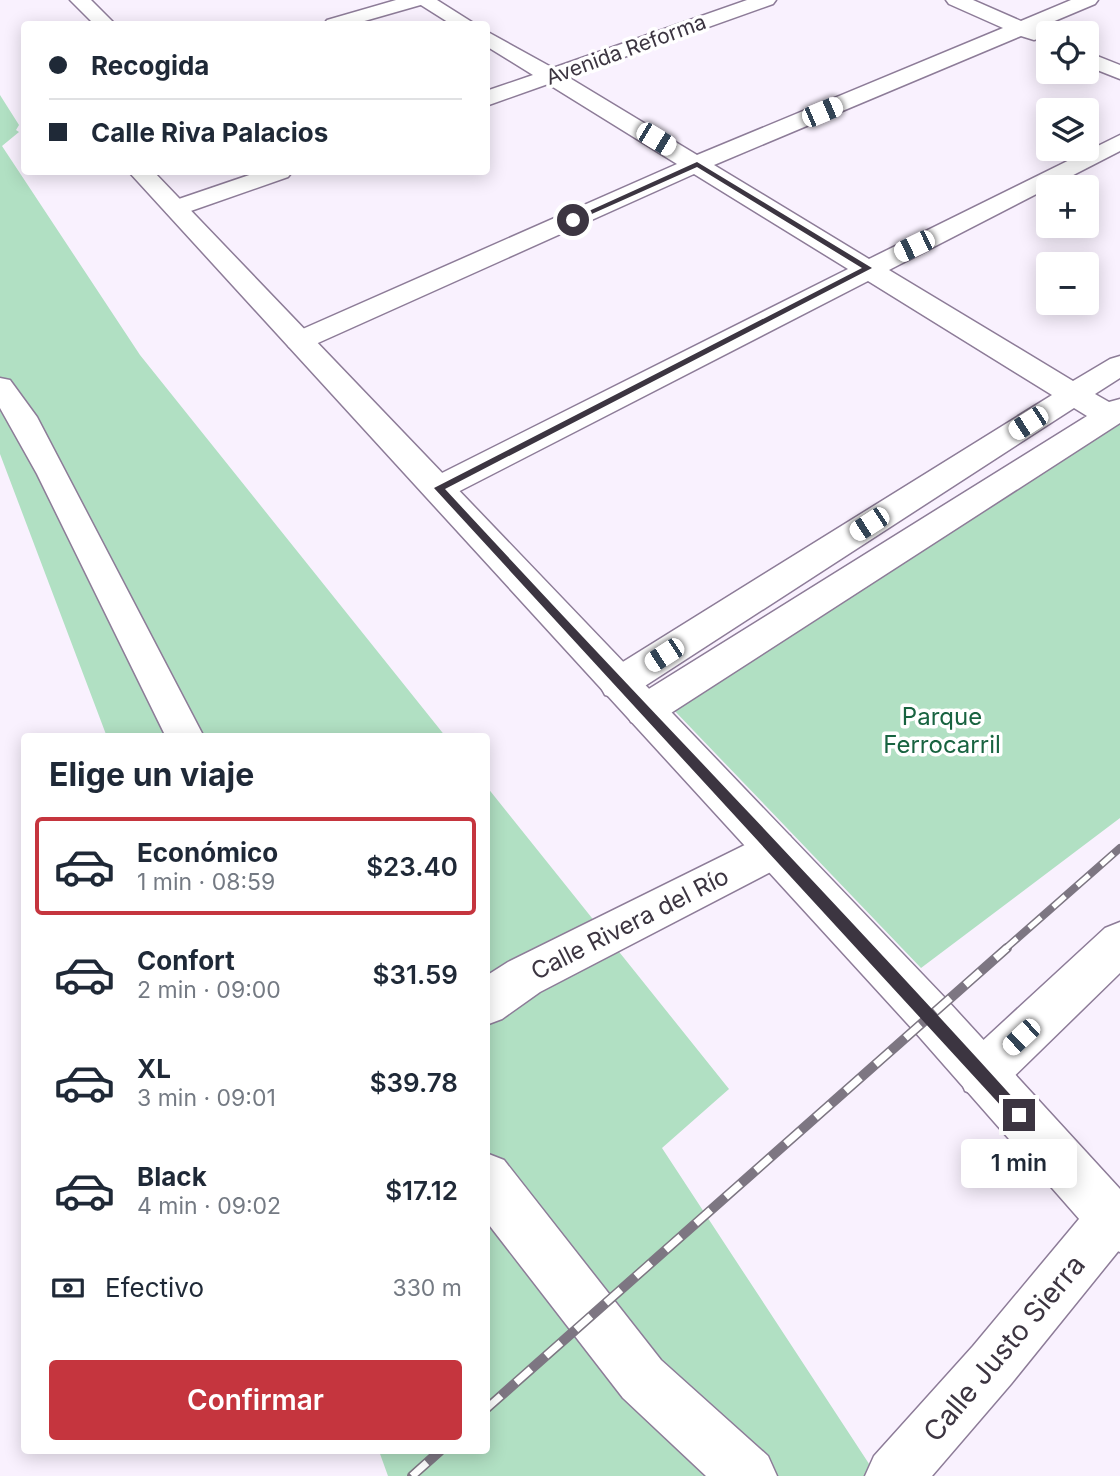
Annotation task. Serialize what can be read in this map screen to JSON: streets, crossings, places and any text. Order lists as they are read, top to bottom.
{
  "streets": {
    "street": ["Avenida Reforma", "Calle Rivera del Río", "Calle Justo Sierra"]
  },
  "parks": ["Parque Ferrocarril"],
  "page": {
    "map_buttons": ["+", "−"],
    "banner": ["Recogida", "Calle Riva Palacios"],
    "heading": "Elige un viaje",
    "list": [
      {
        "name": "Económico",
        "note": "1 min · 08:59",
        "value": "$23.40"
      },
      {
        "name": "Confort",
        "note": "2 min · 09:00",
        "value": "$31.59"
      },
      {
        "name": "XL",
        "note": "3 min · 09:01",
        "value": "$39.78"
      },
      {
        "name": "Black",
        "note": "4 min · 09:02",
        "value": "$17.12"
      }
    ],
    "bubble": "1 min",
    "pay": ["Efectivo", "330 m"],
    "buttons": "Confirmar"
  }
}
